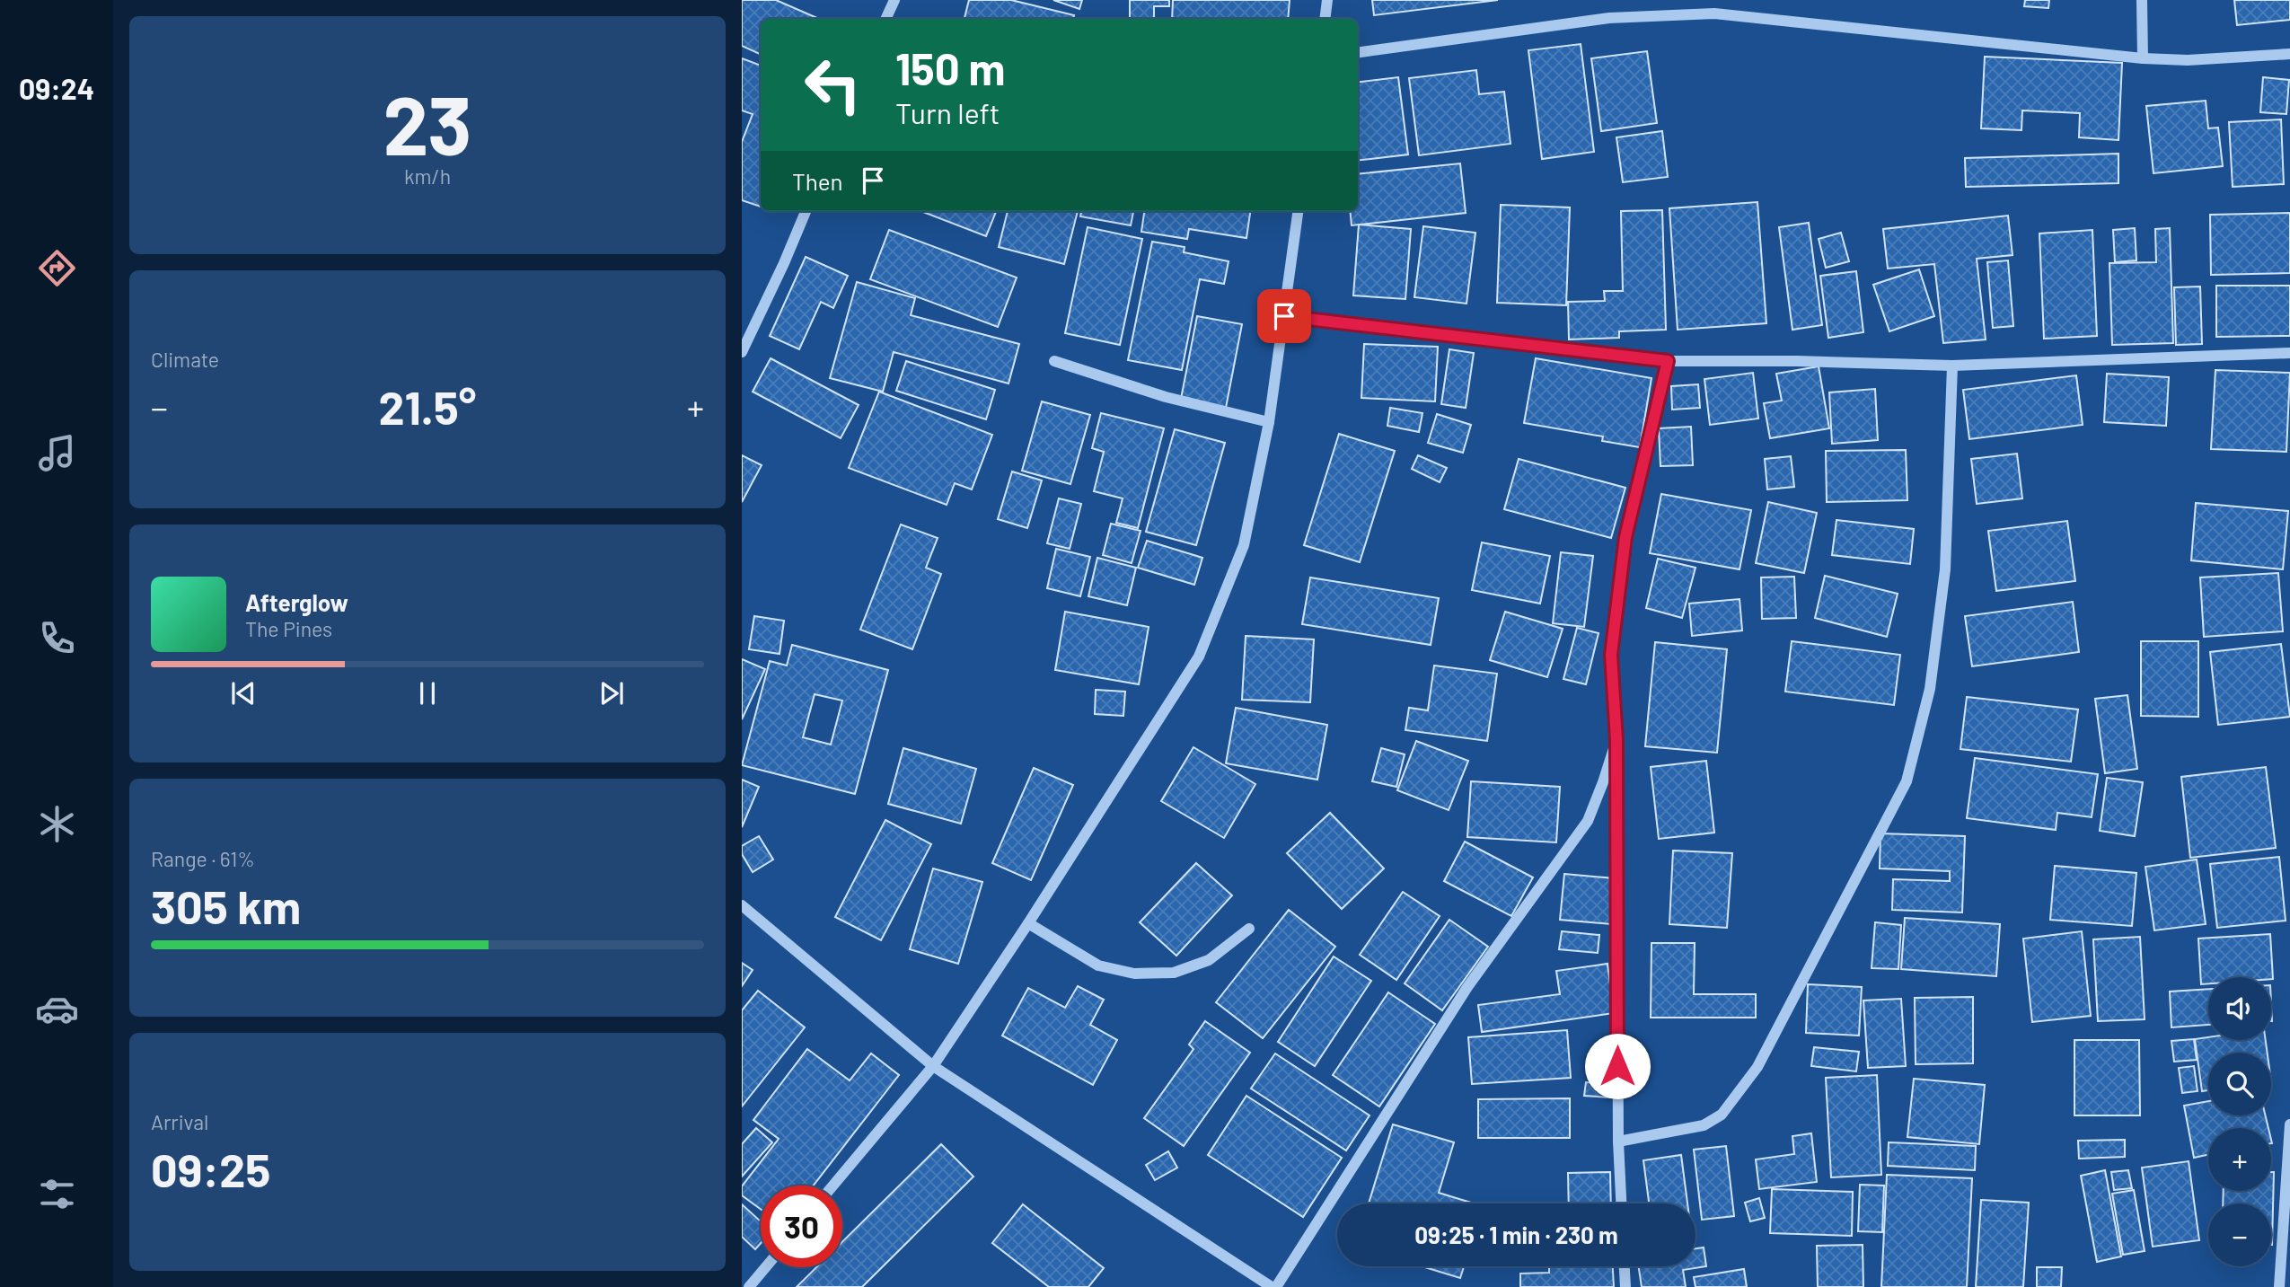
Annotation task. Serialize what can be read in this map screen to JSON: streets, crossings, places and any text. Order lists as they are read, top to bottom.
{
  "page": {
    "tabs": "09:24",
    "tile": [
      ["23", "km/h"],
      "Climate",
      ["Range · 61%", "305 km"],
      ["Arrival", "09:25"]
    ],
    "turn": ["150 m", "Turn left"],
    "then": "Then",
    "heat": ["−", "21.5°", "+"],
    "song": ["Afterglow", "The Pines"],
    "map_buttons": ["+", "−"],
    "limit": "30",
    "trip": "09:25 · 1 min · 230 m"
  }
}
